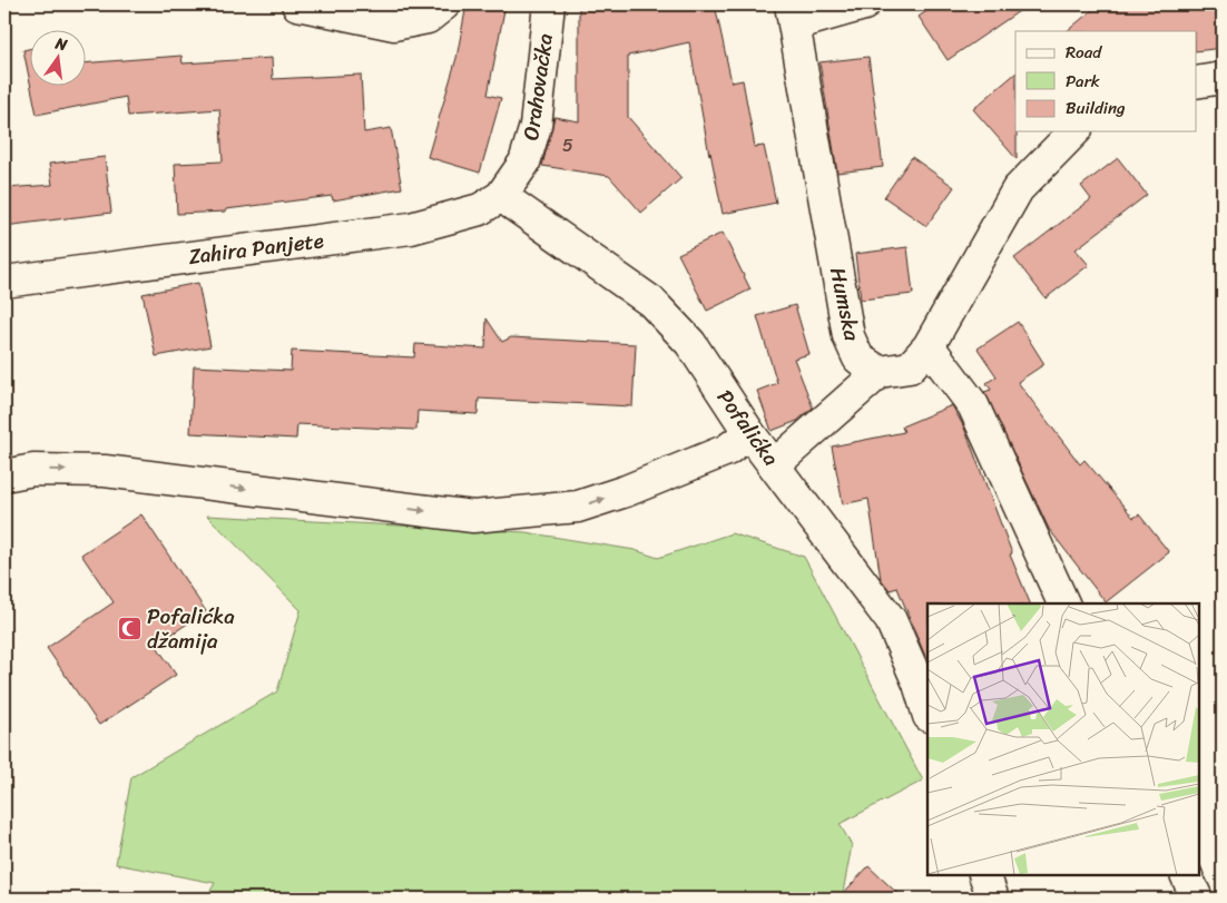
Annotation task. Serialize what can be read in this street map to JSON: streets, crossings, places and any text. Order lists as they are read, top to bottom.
{
  "streets": {
    "street": [
      "Orahovačka",
      "Zahira Panjete",
      "Humska",
      "Pofalićka"
    ]
  },
  "crossings": [
    ["Orahovačka", "Zahira Panjete"],
    ["Orahovačka", "Pofalićka"],
    ["Zahira Panjete", "Pofalićka"]
  ],
  "places": {
    "mosque": ["Pofalićka džamija"]
  },
  "house_numbers": ["5"],
  "legend": ["Road", "Park", "Building"],
  "north": "top"
}
